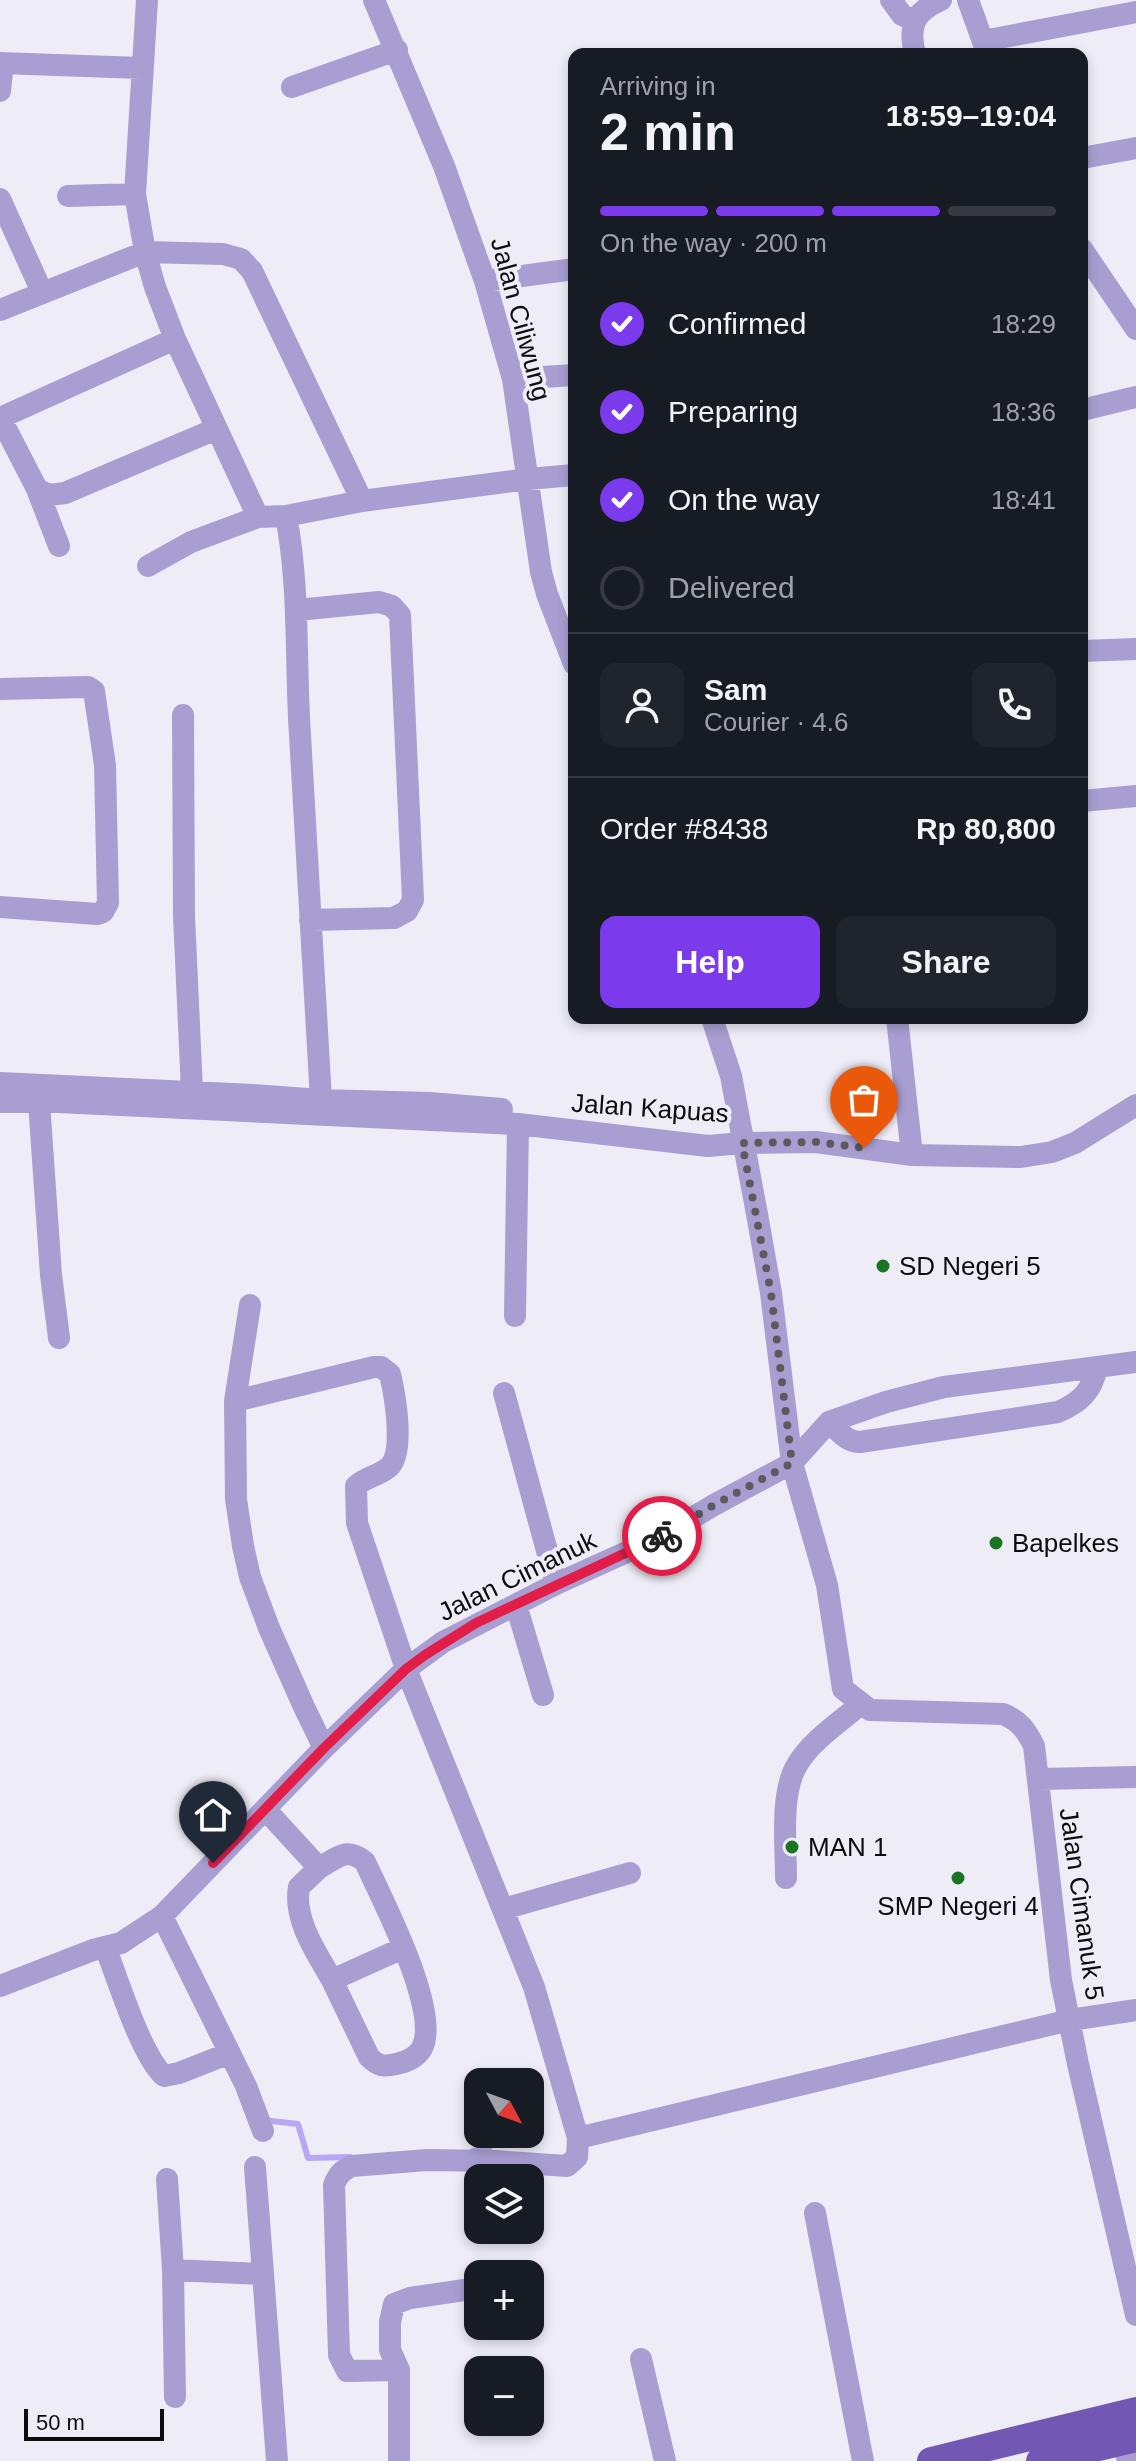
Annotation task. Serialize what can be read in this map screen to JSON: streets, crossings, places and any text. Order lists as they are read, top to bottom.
{
  "streets": {
    "street": [
      "Jalan Ciliwung",
      "Jalan Kapuas",
      "Jalan Cimanuk",
      "Jalan Cimanuk 5"
    ]
  },
  "places": [
    "SD Negeri 5",
    "Bapelkes",
    "MAN 1",
    "SMP Negeri 4"
  ],
  "scale_bar": "50 m",
  "north": "bottom right",
  "page": {
    "heading": ["2 min", "Arriving in", "18:59–19:04"],
    "panel": [
      "Sam",
      "Courier · 4.6",
      "Order #8438",
      "Rp 80,800"
    ],
    "bar": "On the way · 200 m",
    "list": [
      ["Confirmed", "18:29"],
      ["Preparing", "18:36"],
      ["On the way", "18:41"],
      "Delivered"
    ],
    "buttons": ["Help", "Share"],
    "map_buttons": ["+", "−"],
    "scale": "50 m"
  }
}
